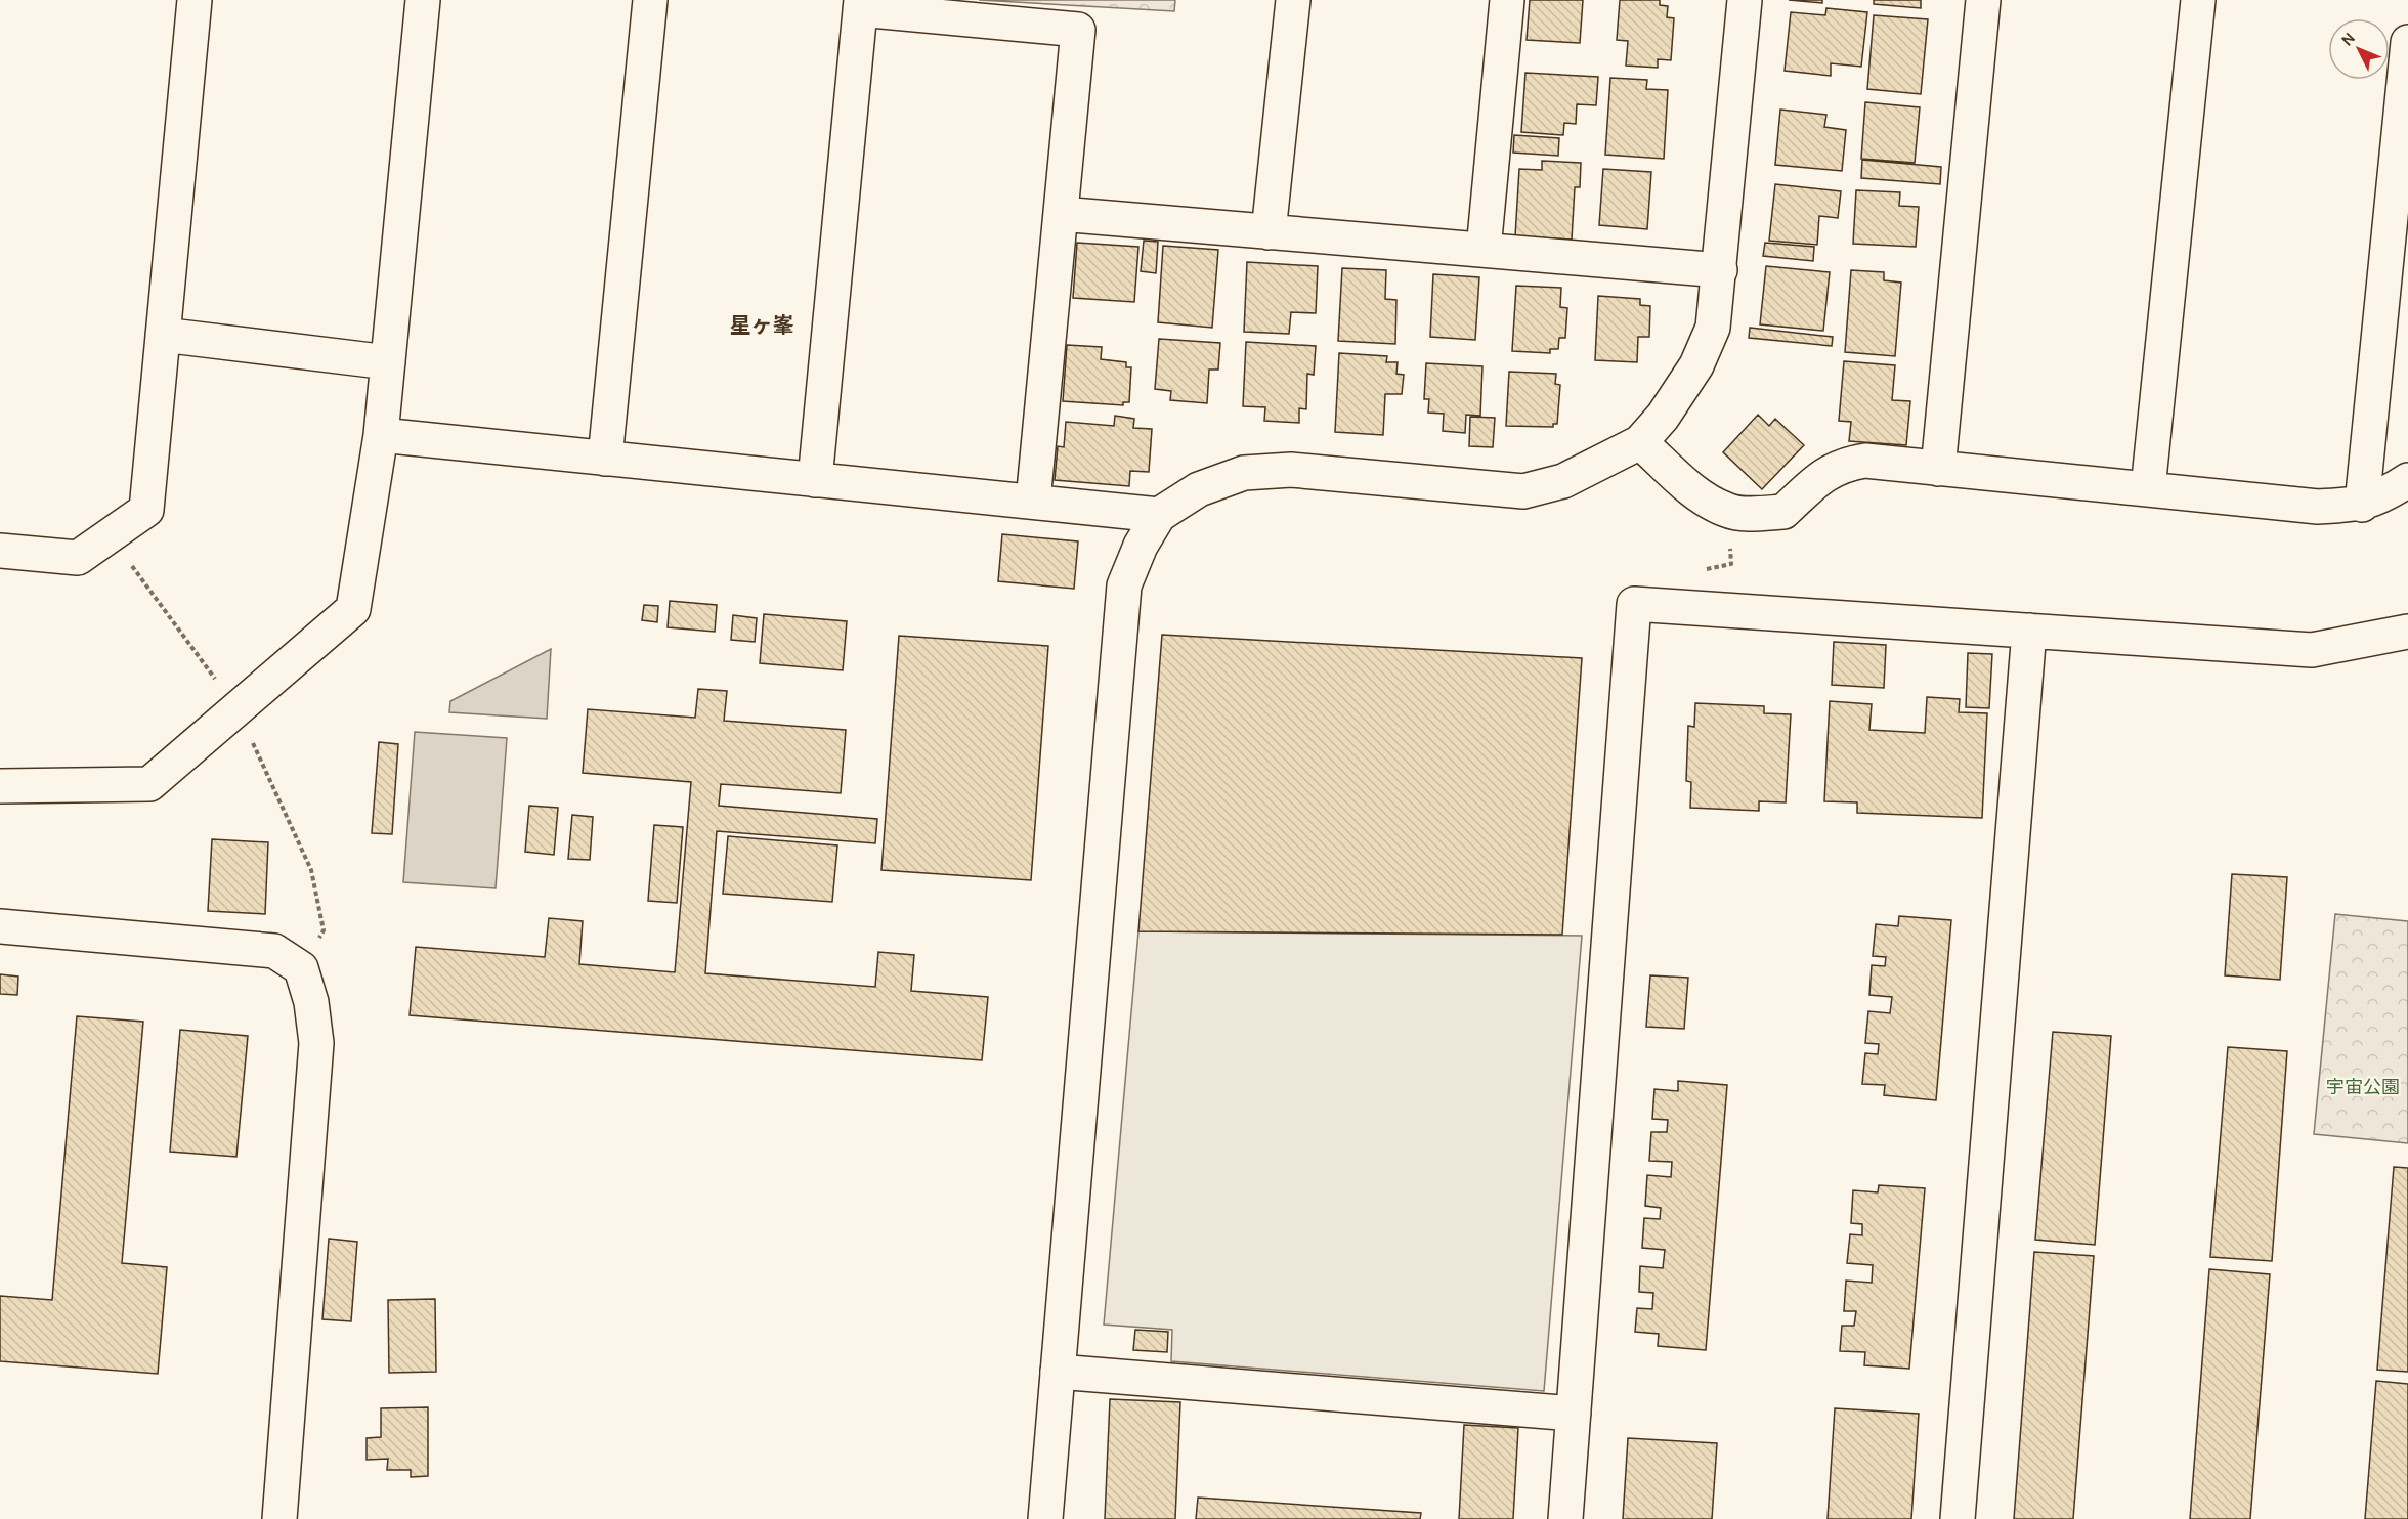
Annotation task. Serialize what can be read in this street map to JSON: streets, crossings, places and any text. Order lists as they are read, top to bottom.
{
  "districts": ["星ヶ峯"],
  "parks": ["宇宙公園"],
  "north": "top left"
}
